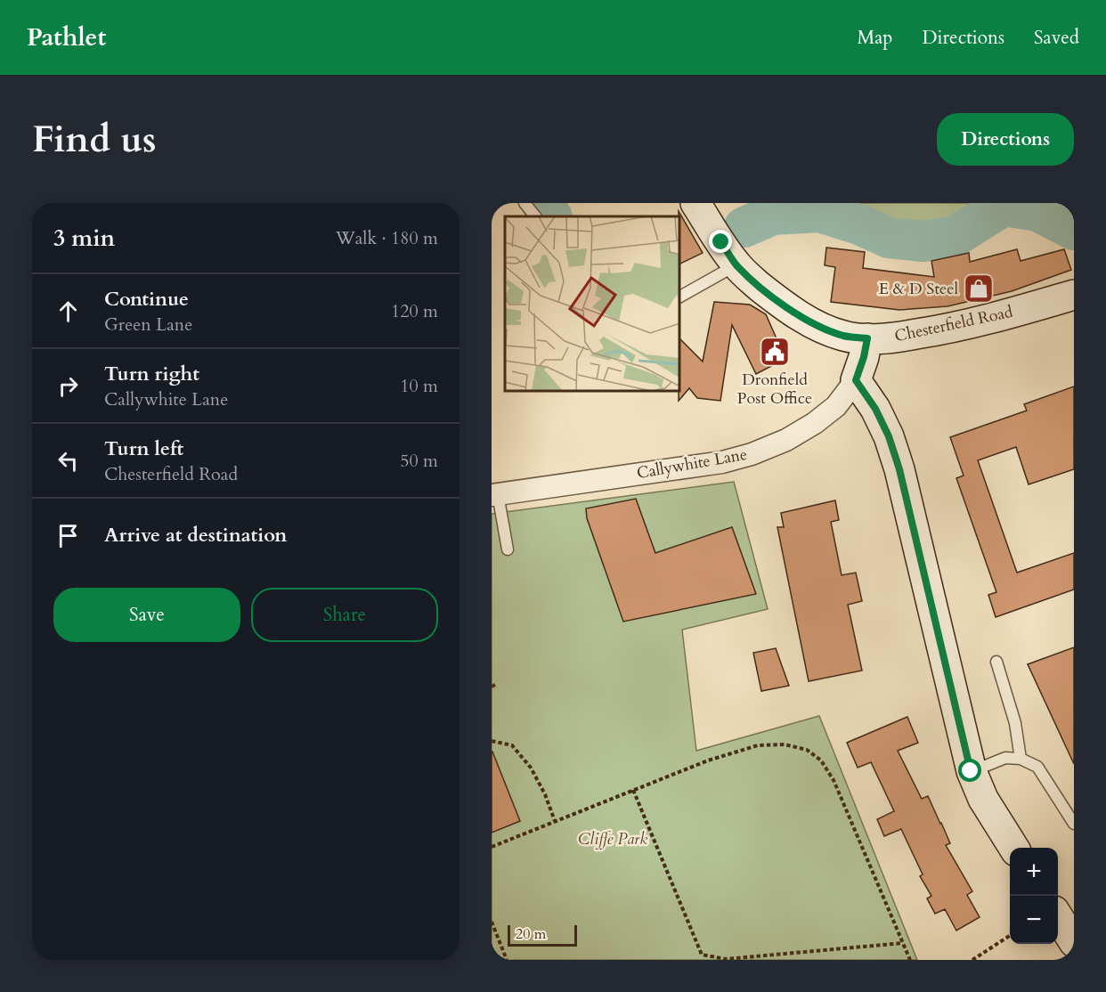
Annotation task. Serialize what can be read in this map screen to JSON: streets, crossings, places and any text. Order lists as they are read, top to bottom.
{
  "streets": {
    "main road": ["Chesterfield Road", "Callywhite Lane"]
  },
  "crossings": [
    ["Chesterfield Road", "Callywhite Lane"]
  ],
  "parks": ["Cliffe Park"],
  "places": {
    "shop": ["E & D Steel"],
    "public building": ["Dronfield Post Office"]
  },
  "scale_bar": "20 m",
  "page": {
    "header": "Pathlet",
    "nav": ["Map", "Directions", "Saved"],
    "buttons": [
      "Directions",
      ["Save", "Share"]
    ],
    "title": "Find us",
    "heading": ["3 min", "Walk · 180 m"],
    "list": [
      ["Continue", "Green Lane", "120 m"],
      ["Turn right", "Callywhite Lane", "10 m"],
      ["Turn left", "Chesterfield Road", "50 m"],
      "Arrive at destination"
    ],
    "map_buttons": ["+", "−"],
    "scale": "20 m"
  }
}
